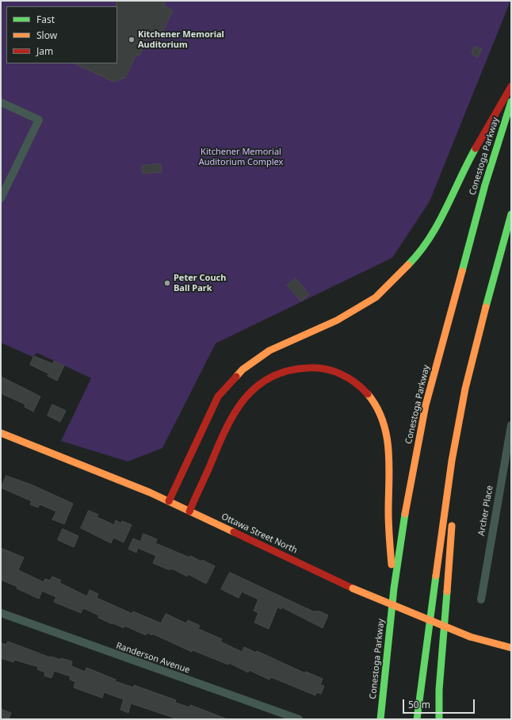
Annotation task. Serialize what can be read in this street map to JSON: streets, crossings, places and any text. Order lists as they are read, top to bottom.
{
  "streets": {
    "main road": ["Conestoga Parkway", "Ottawa Street North"],
    "street": ["Archer Place", "Randerson Avenue"]
  },
  "parks": ["Kitchener Memorial Auditorium Complex"],
  "places": ["Kitchener Memorial Auditorium", "Peter Couch Ball Park"],
  "legend": ["Fast", "Slow", "Jam"],
  "scale_bar": "50 m"
}
